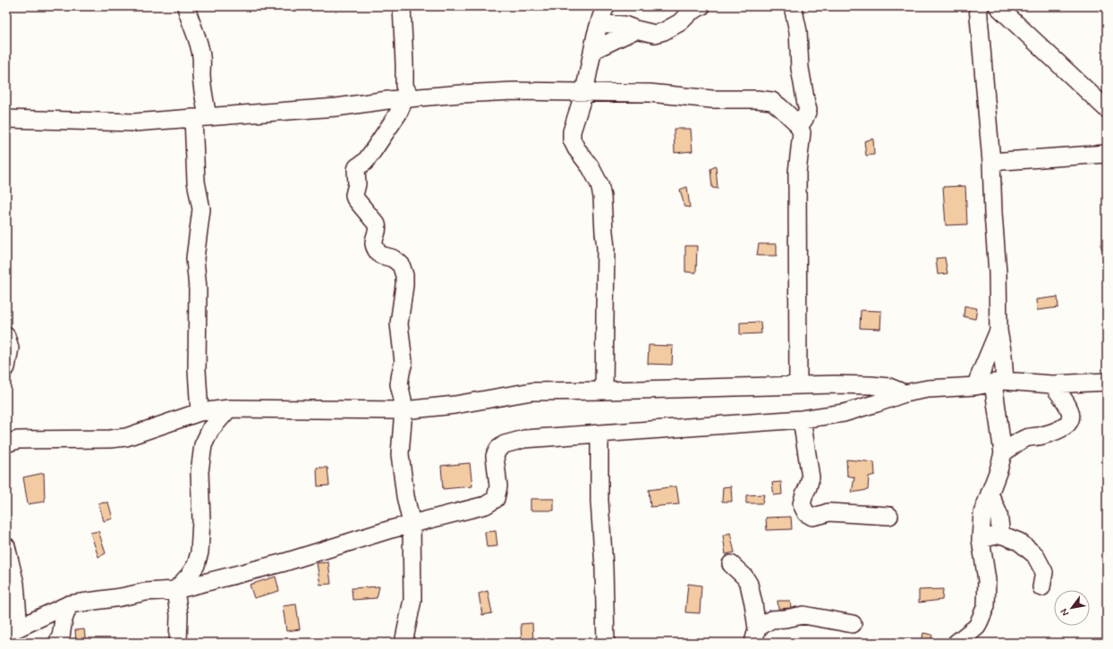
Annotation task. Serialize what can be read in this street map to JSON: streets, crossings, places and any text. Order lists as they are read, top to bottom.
{
  "north": "bottom left"
}
